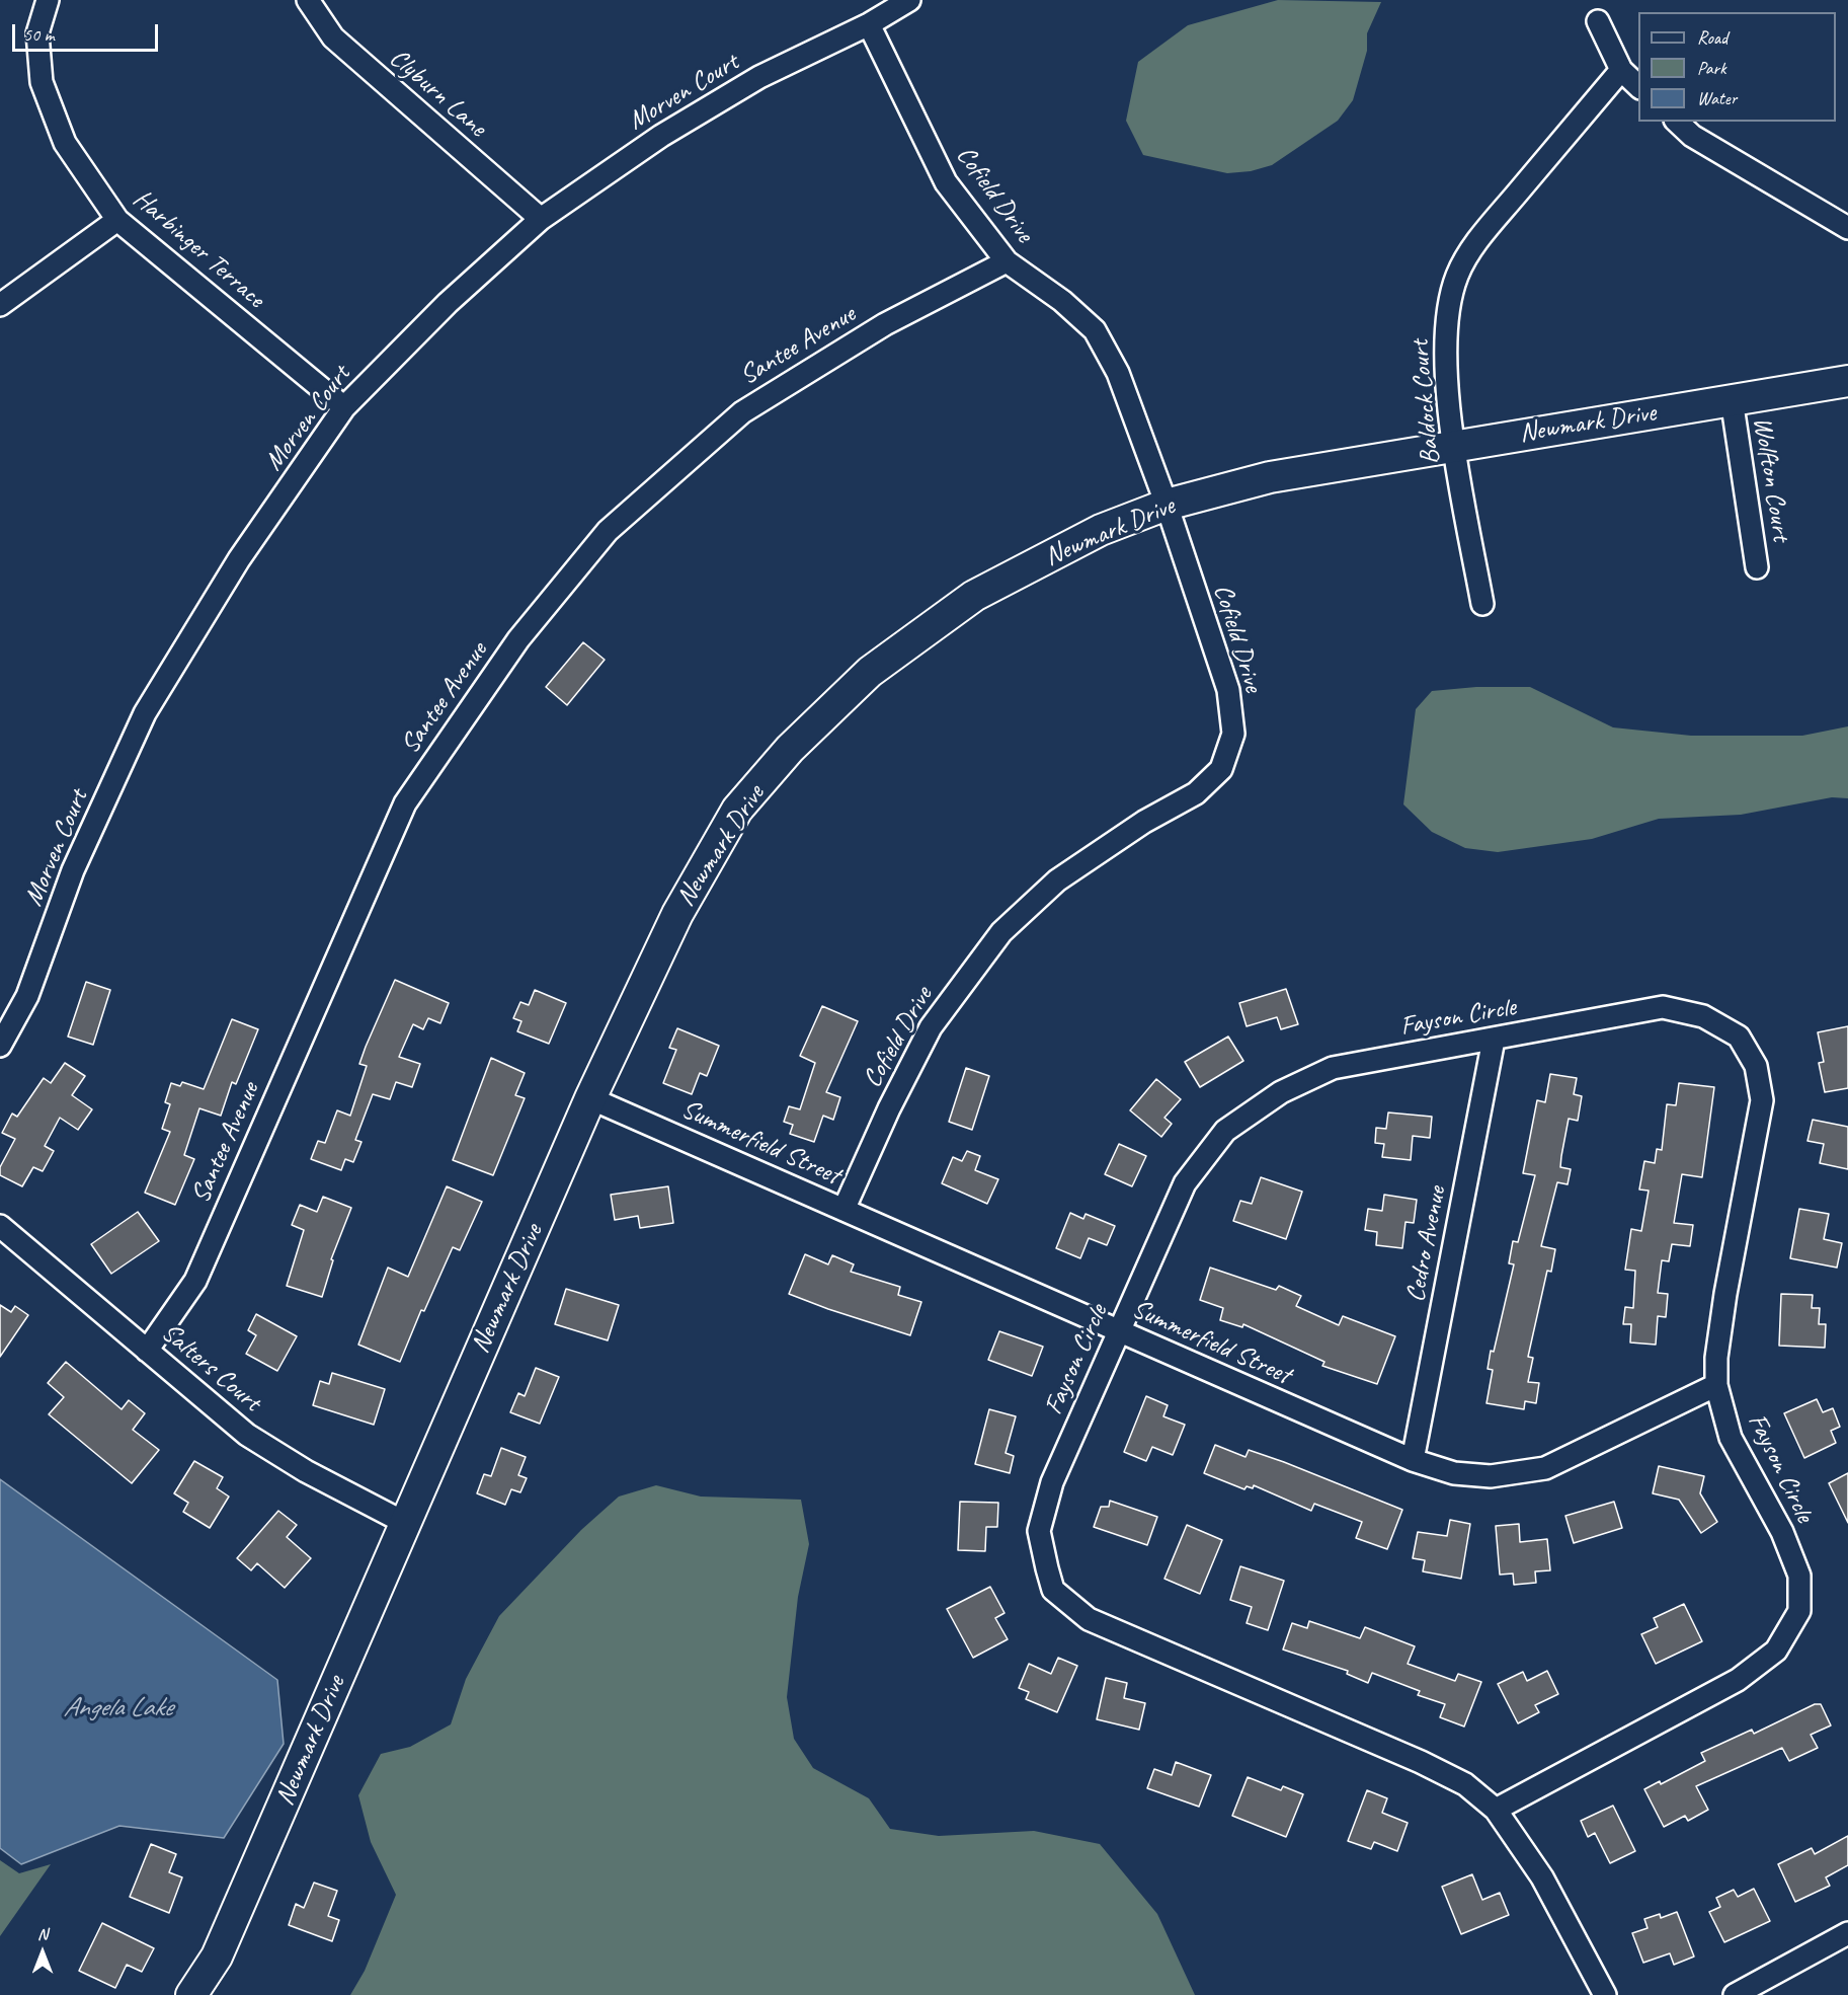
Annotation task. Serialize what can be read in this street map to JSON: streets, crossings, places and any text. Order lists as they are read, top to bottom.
{
  "streets": {
    "street": [
      "Morven Court",
      "Clyburn Lane",
      "Cofield Drive",
      "Harbinger Terrace",
      "Santee Avenue",
      "Baldock Court",
      "Newmark Drive",
      "Wolfton Court",
      "Fayson Circle",
      "Summerfield Street",
      "Cedro Avenue",
      "Salters Court"
    ]
  },
  "crossings": [
    ["Morven Court", "Clyburn Lane"],
    ["Morven Court", "Cofield Drive"],
    ["Morven Court", "Harbinger Terrace"],
    ["Cofield Drive", "Santee Avenue"],
    ["Cofield Drive", "Newmark Drive"],
    ["Cofield Drive", "Summerfield Street"],
    ["Santee Avenue", "Salters Court"],
    ["Baldock Court", "Newmark Drive"],
    ["Newmark Drive", "Wolfton Court"],
    ["Newmark Drive", "Summerfield Street"],
    ["Newmark Drive", "Salters Court"],
    ["Fayson Circle", "Summerfield Street"],
    ["Fayson Circle", "Cedro Avenue"],
    ["Summerfield Street", "Cedro Avenue"]
  ],
  "water": ["Angela Lake"],
  "legend": ["Road", "Park", "Water"],
  "scale_bar": "50 m",
  "north": "top"
}
